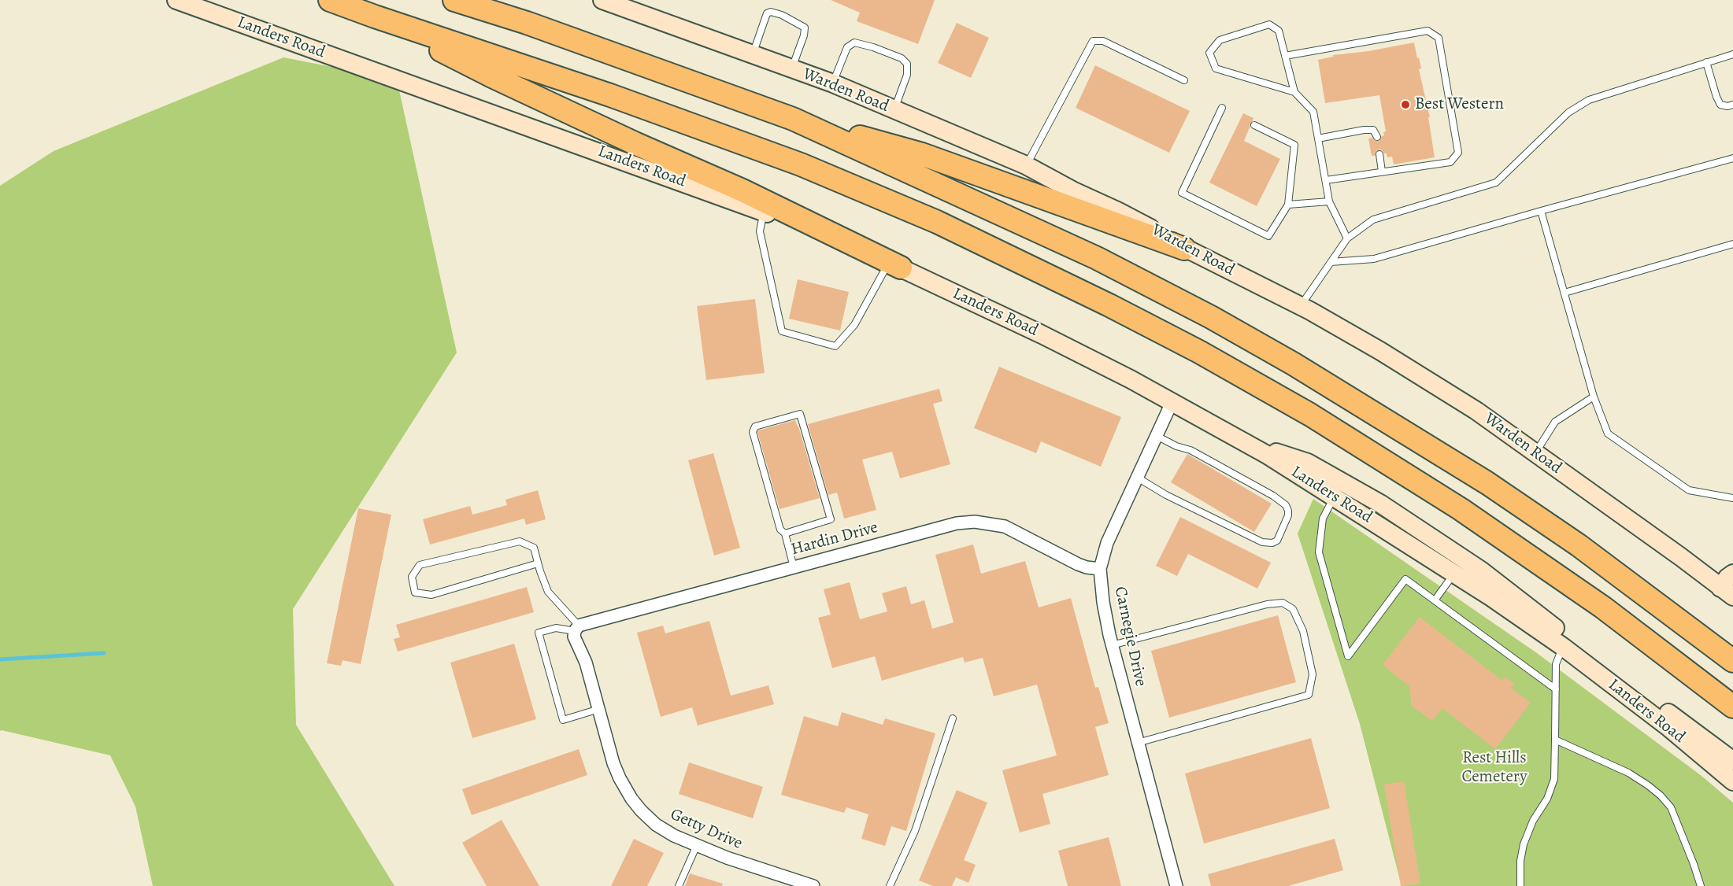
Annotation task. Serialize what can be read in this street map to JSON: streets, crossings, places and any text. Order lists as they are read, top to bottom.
{
  "streets": {
    "main road": ["Landers Road", "Warden Road"],
    "street": ["Hardin Drive", "Carnegie Drive", "Getty Drive"]
  },
  "crossings": [
    ["Landers Road", "Carnegie Drive"],
    ["Hardin Drive", "Carnegie Drive"],
    ["Hardin Drive", "Getty Drive"]
  ],
  "parks": ["Rest Hills Cemetery"],
  "places": ["Best Western"]
}
